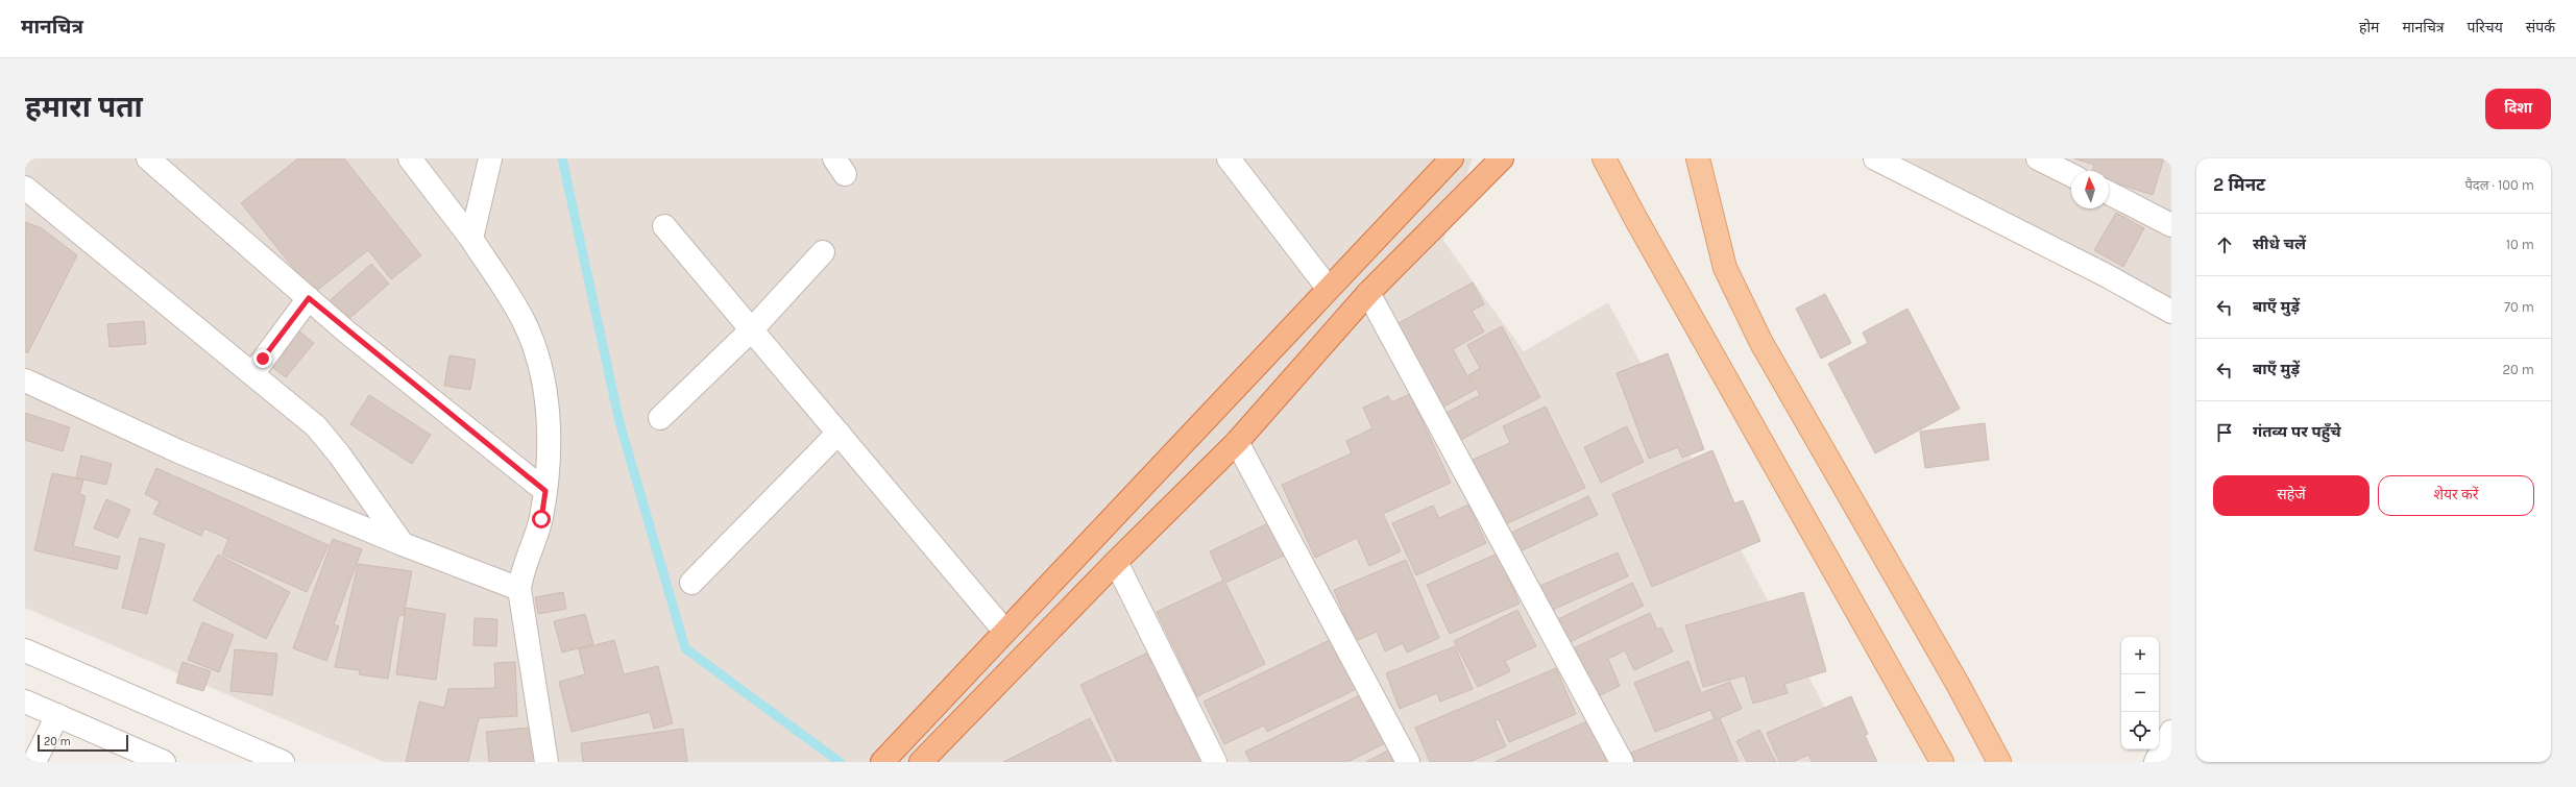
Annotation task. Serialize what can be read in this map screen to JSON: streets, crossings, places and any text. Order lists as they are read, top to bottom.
{
  "scale_bar": "20 m",
  "north": "top",
  "page": {
    "header": "मानचित्र",
    "nav": [
      "होम",
      "मानचित्र",
      "परिचय",
      "संपर्क"
    ],
    "buttons": [
      "दिशा",
      ["सहेजें", "शेयर करें"]
    ],
    "title": "हमारा पता",
    "heading": ["2 मिनट", "पैदल · 100 m"],
    "list": [
      ["सीधे चलें", "10 m"],
      ["बाएँ मुड़ें", "70 m"],
      ["बाएँ मुड़ें", "20 m"],
      "गंतव्य पर पहुँचे"
    ],
    "map_buttons": ["+", "−"],
    "scale": "20 m"
  }
}
